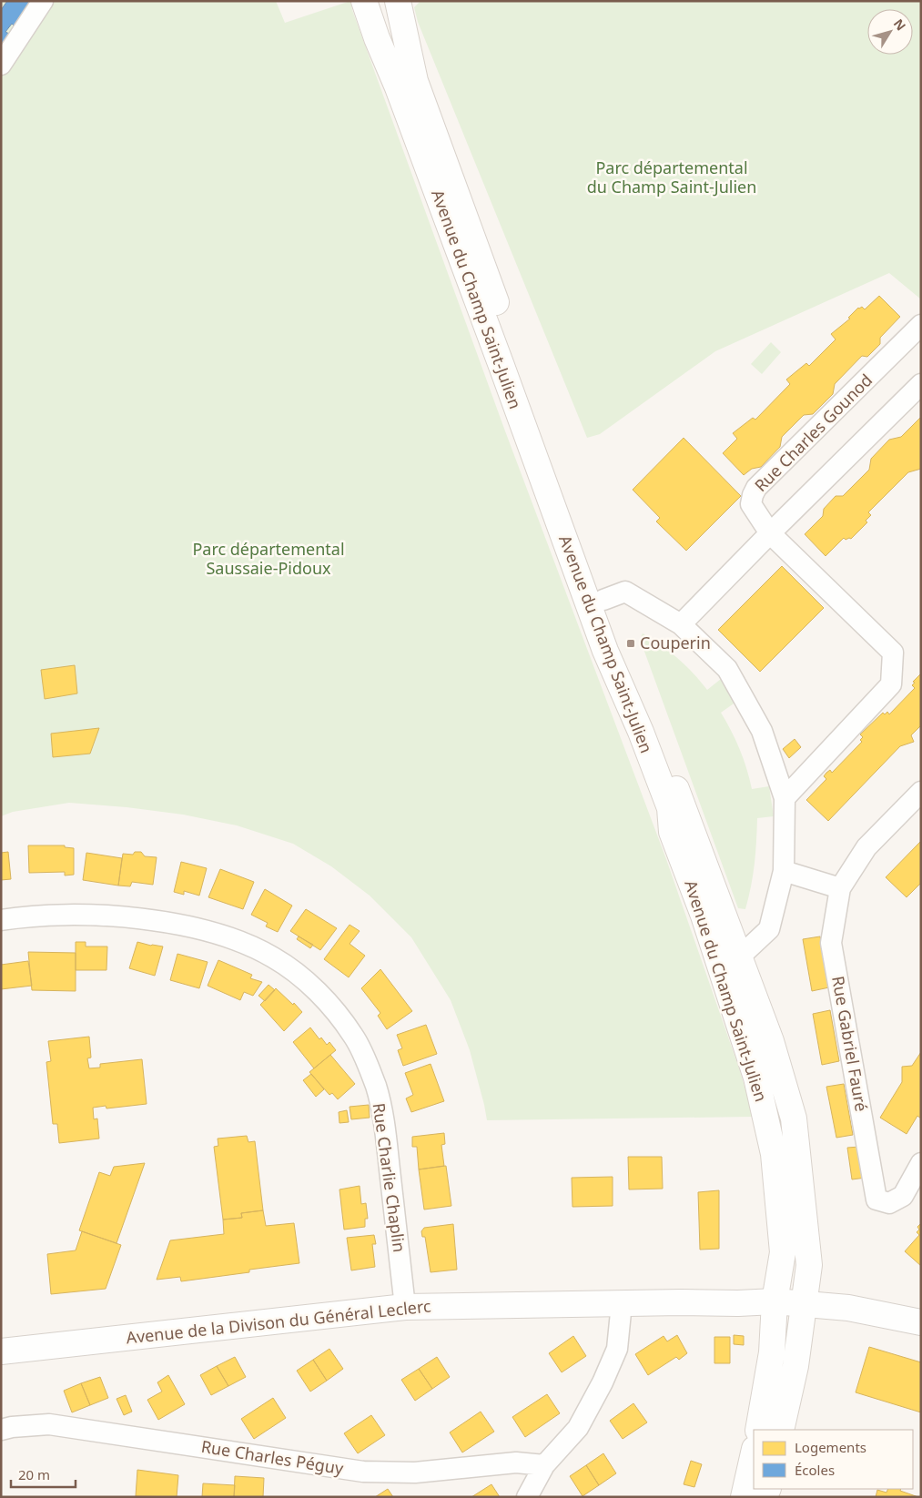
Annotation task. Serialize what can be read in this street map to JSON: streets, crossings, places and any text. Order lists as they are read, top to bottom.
{
  "streets": {
    "main road": ["Avenue du Champ Saint-Julien", "Avenue de la Divison du Général Leclerc"],
    "street": [
      "Rue Charles Gounod",
      "Rue Gabriel Fauré",
      "Rue Charlie Chaplin",
      "Rue Charles Péguy"
    ]
  },
  "crossings": [
    ["Avenue du Champ Saint-Julien", "Avenue de la Divison du Général Leclerc"],
    ["Rue Charlie Chaplin", "Avenue de la Divison du Général Leclerc"]
  ],
  "parks": ["Parc départemental du Champ Saint-Julien", "Parc départemental Saussaie-Pidoux"],
  "places": {
    "transit": ["Couperin"]
  },
  "legend": ["Logements", "Écoles"],
  "scale_bar": "20 m",
  "north": "top right"
}
